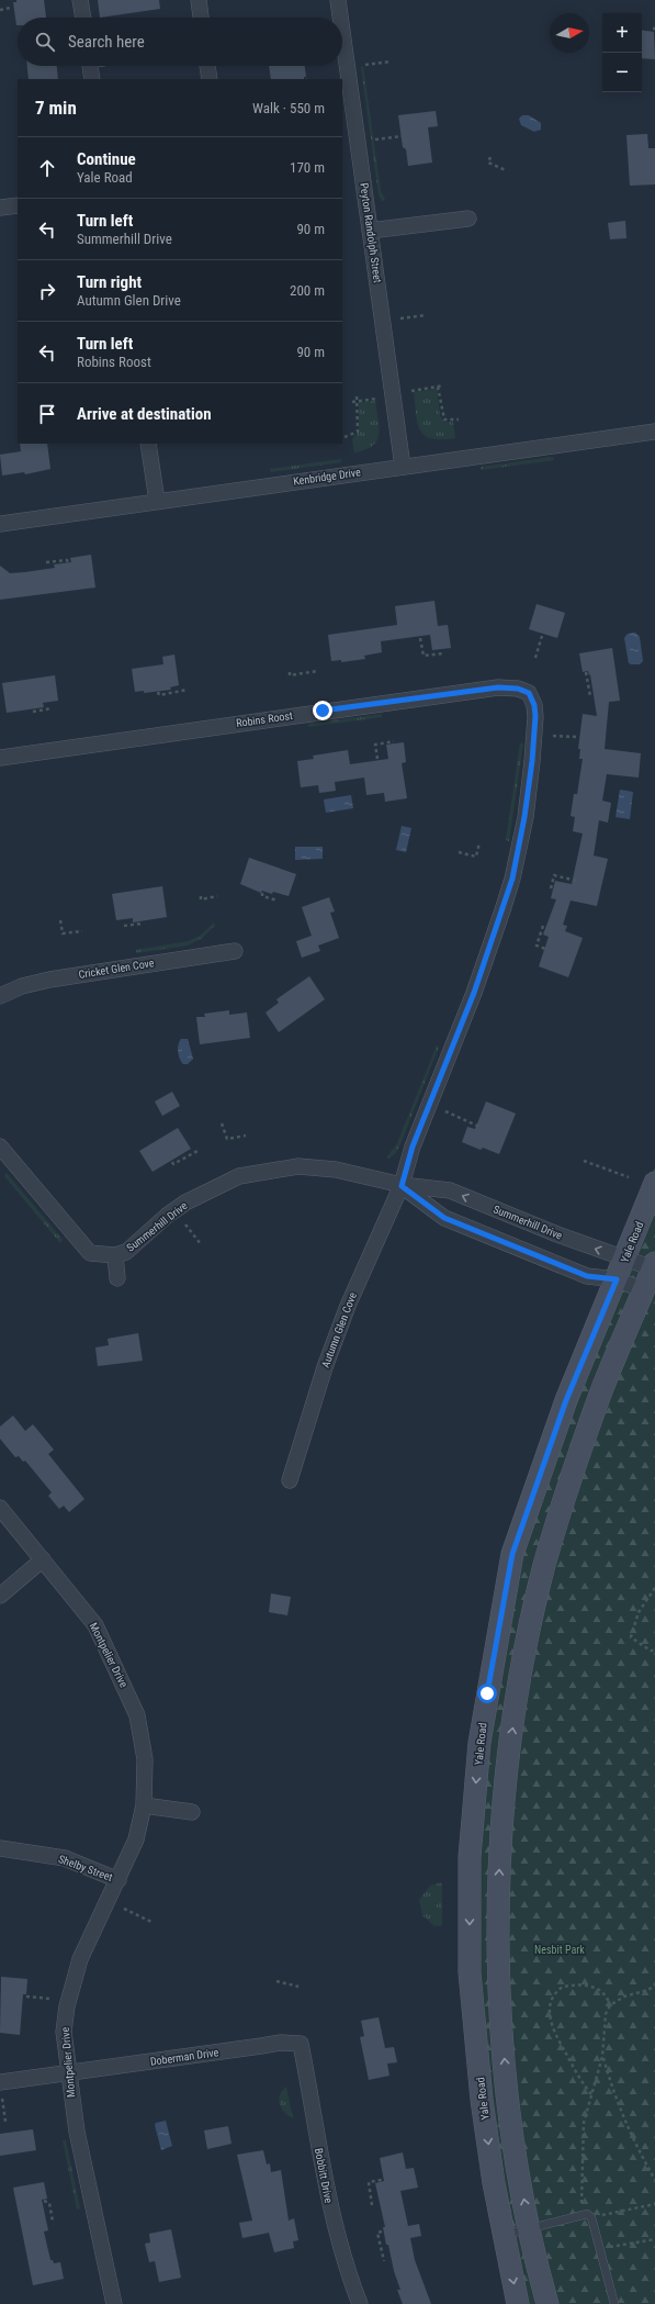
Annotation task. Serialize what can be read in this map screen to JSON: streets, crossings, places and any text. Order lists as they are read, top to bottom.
{
  "streets": {
    "main road": ["Yale Road"],
    "street": [
      "Peyton Randolph Street",
      "Kenbridge Drive",
      "Robins Roost",
      "Cricket Glen Cove",
      "Summerhill Drive",
      "Autumn Glen Cove",
      "Montpelier Drive",
      "Shelby Street",
      "Doberman Drive",
      "Bobbitt Drive"
    ]
  },
  "crossings": [
    ["Peyton Randolph Street", "Kenbridge Drive"],
    ["Robins Roost", "Autumn Glen Cove"],
    ["Summerhill Drive", "Yale Road"],
    ["Summerhill Drive", "Autumn Glen Cove"],
    ["Montpelier Drive", "Shelby Street"],
    ["Montpelier Drive", "Doberman Drive"],
    ["Doberman Drive", "Bobbitt Drive"]
  ],
  "parks": ["Nesbit Park"],
  "north": "right",
  "page": {
    "map_buttons": ["+", "−"],
    "search": "Search here",
    "heading": ["7 min", "Walk · 550 m"],
    "list": [
      ["Continue", "Yale Road", "170 m"],
      ["Turn left", "Summerhill Drive", "90 m"],
      ["Turn right", "Autumn Glen Drive", "200 m"],
      ["Turn left", "Robins Roost", "90 m"],
      "Arrive at destination"
    ]
  }
}
